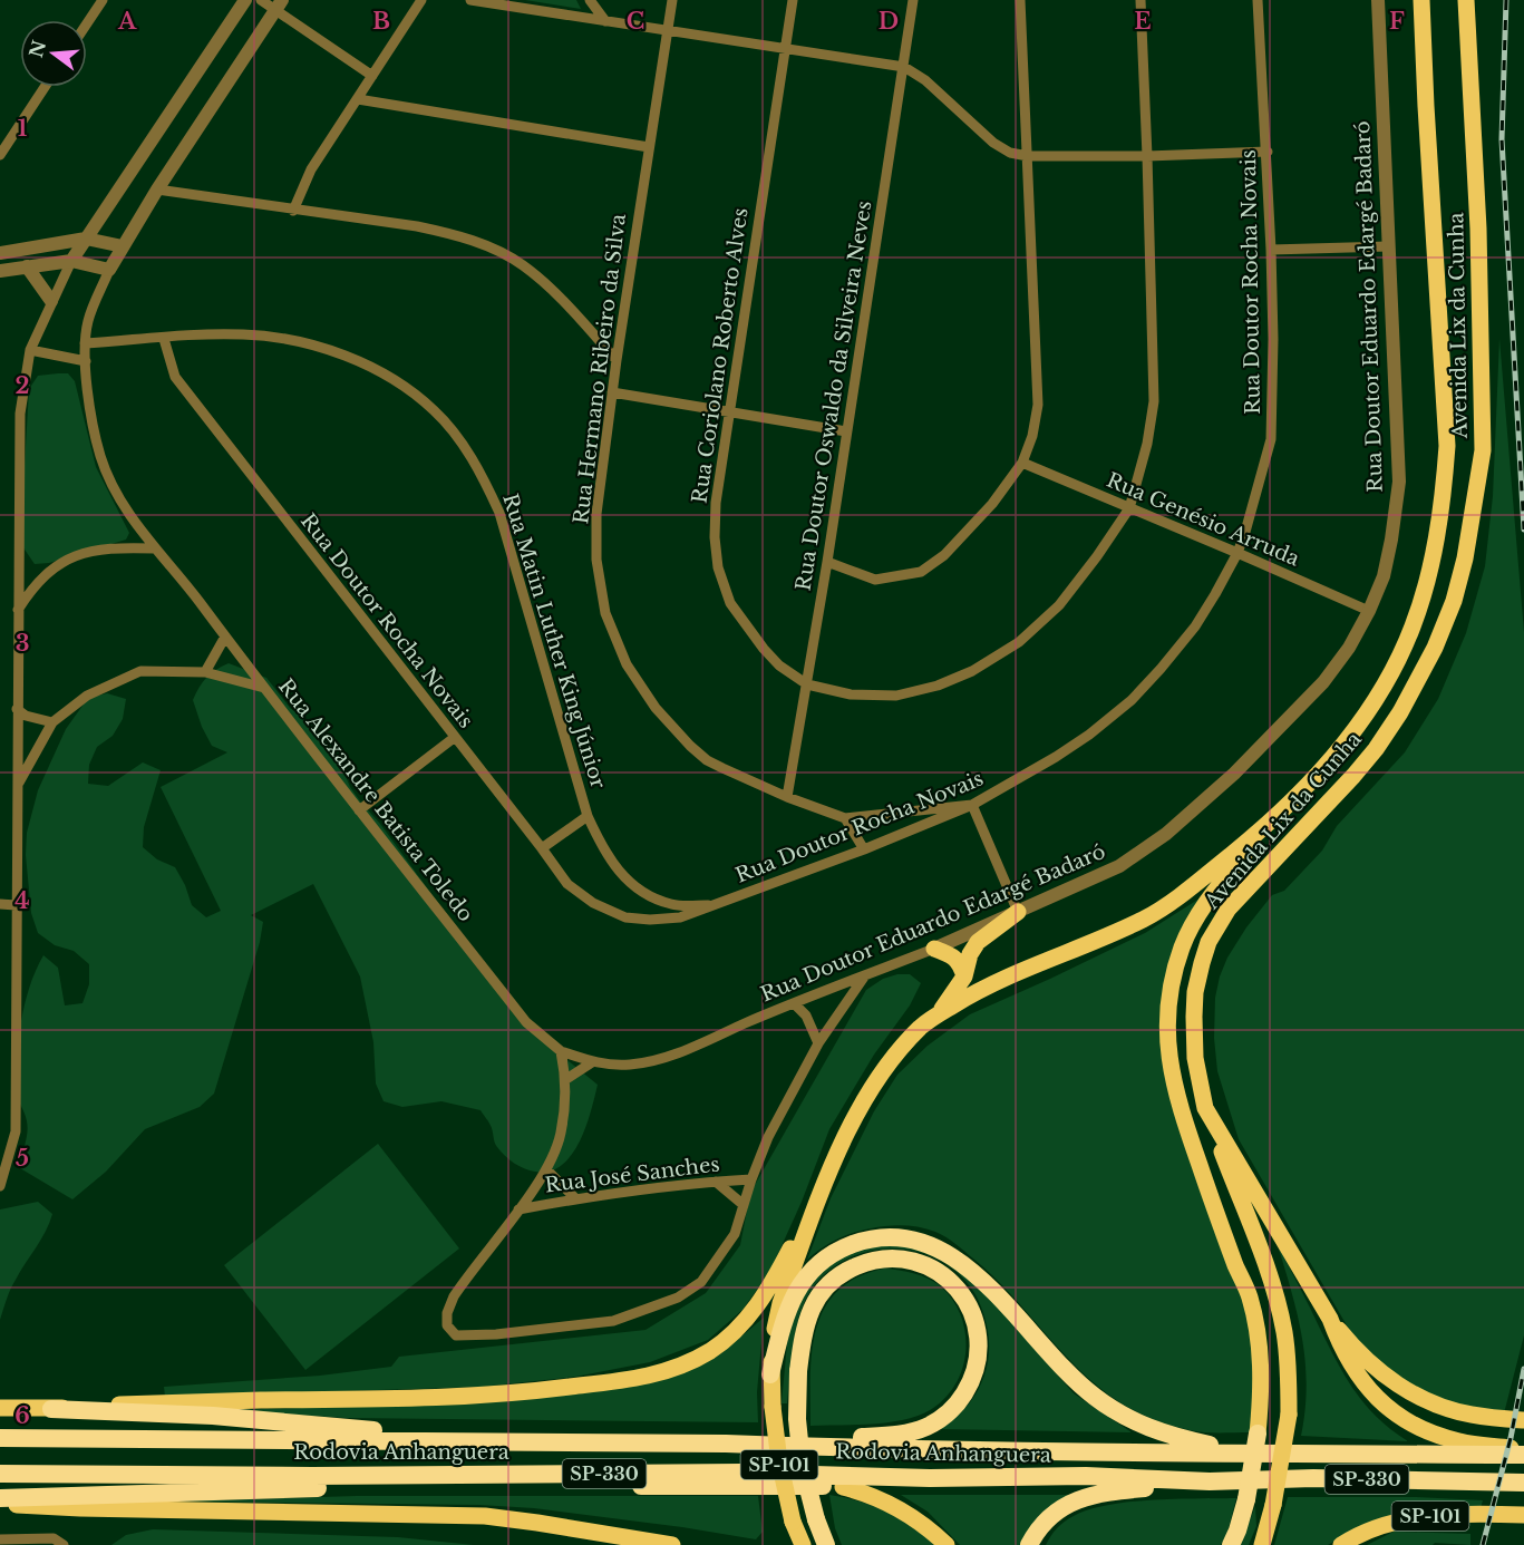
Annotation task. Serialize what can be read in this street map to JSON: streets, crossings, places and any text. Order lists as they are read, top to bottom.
{
  "streets": {
    "highway": [
      "Avenida Lix da Cunha",
      "Rodovia Anhanguera",
      "SP-101",
      "SP-330"
    ],
    "street": [
      "Rua Doutor Rocha Novais",
      "Rua Doutor Eduardo Edargé Badaró",
      "Rua Coriolano Roberto Alves",
      "Rua Hermano Ribeiro da Silva",
      "Rua Doutor Oswaldo da Silveira Neves",
      "Rua Genésio Arruda",
      "Rua Matin Luther King Júnior",
      "Rua Alexandre Batista Toledo",
      "Rua José Sanches"
    ]
  },
  "crossings": [
    ["Rua Doutor Rocha Novais", "Rua Hermano Ribeiro da Silva"],
    ["Rua Doutor Rocha Novais", "Rua Genésio Arruda"],
    ["Rua Doutor Rocha Novais", "Rua Matin Luther King Júnior"],
    ["Rua Doutor Eduardo Edargé Badaró", "Rua Genésio Arruda"],
    ["Rua Doutor Eduardo Edargé Badaró", "Rua Alexandre Batista Toledo"],
    ["Rua Coriolano Roberto Alves", "Rua Doutor Oswaldo da Silveira Neves"],
    ["Rua Hermano Ribeiro da Silva", "Rua Doutor Oswaldo da Silveira Neves"],
    ["Rua Matin Luther King Júnior", "Rua Alexandre Batista Toledo"]
  ],
  "north": "left",
  "grid": {
    "columns": [
      "A",
      "B",
      "C",
      "D",
      "E",
      "F"
    ],
    "rows": [
      "1",
      "2",
      "3",
      "4",
      "5",
      "6"
    ]
  }
}
